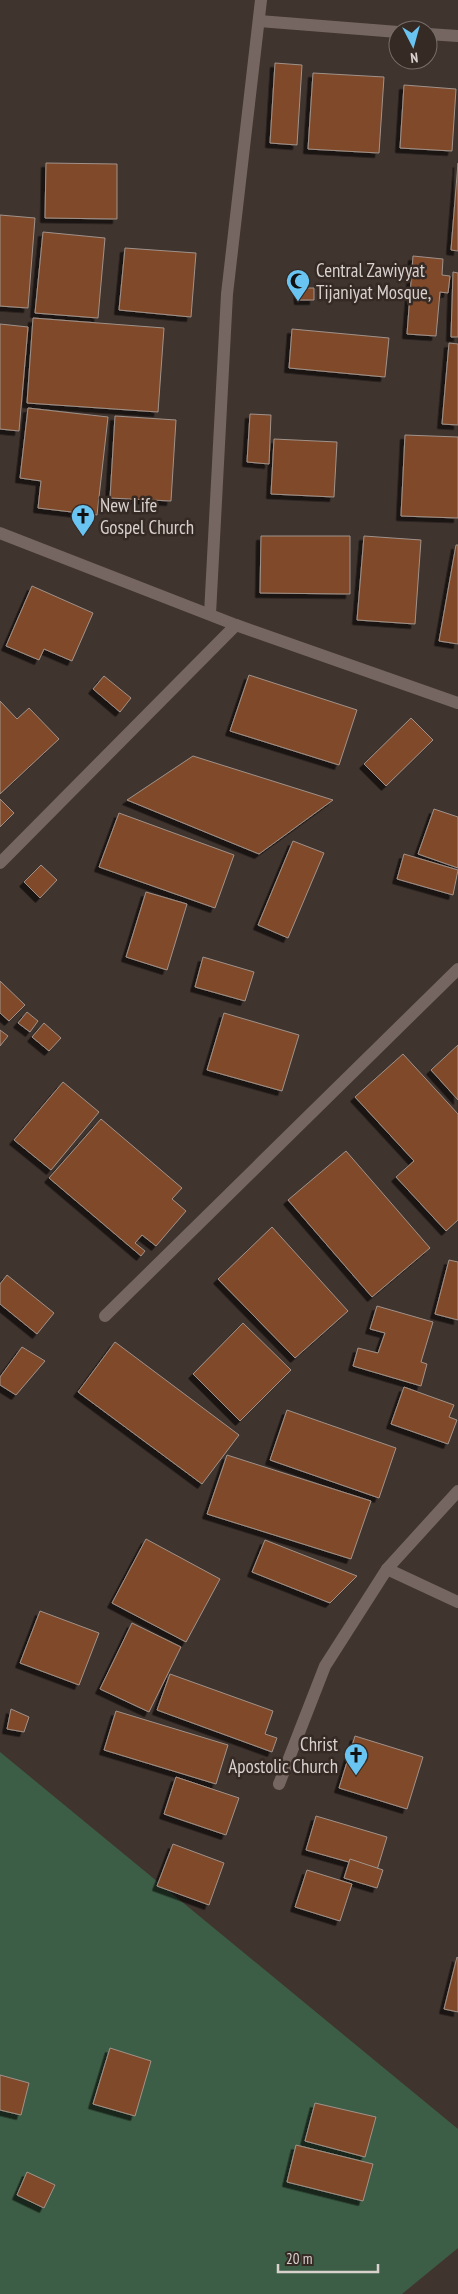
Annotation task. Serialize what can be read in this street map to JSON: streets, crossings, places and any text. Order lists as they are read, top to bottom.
{
  "places": {
    "mosque": ["Central Zawiyyat Tijaniyat Mosque,"],
    "church": ["New Life Gospel Church", "Christ Apostolic Church"]
  },
  "scale_bar": "20 m",
  "north": "bottom"
}
